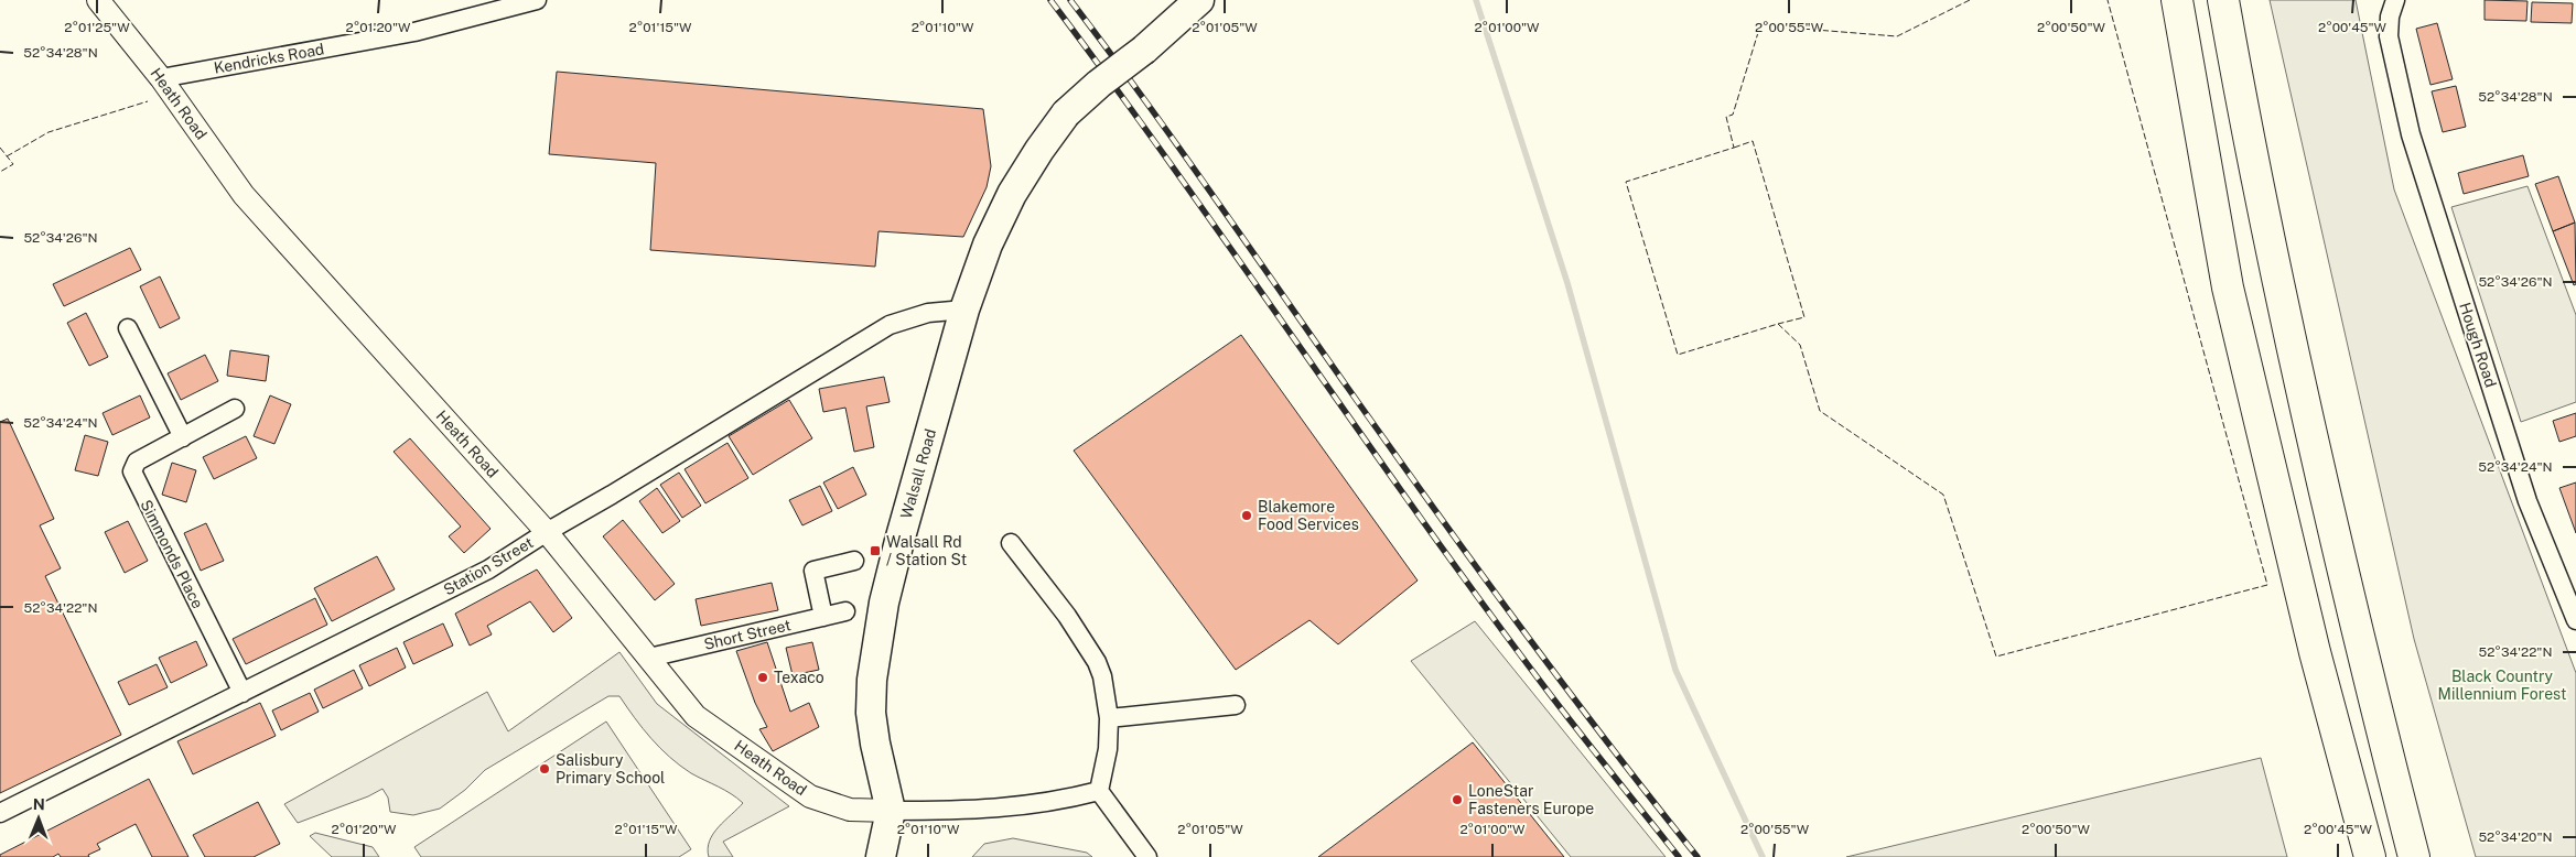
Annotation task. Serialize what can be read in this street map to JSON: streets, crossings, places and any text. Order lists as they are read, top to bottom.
{
  "streets": {
    "main road": ["Walsall Road"],
    "street": [
      "Kendricks Road",
      "Heath Road",
      "Hough Road",
      "Simmonds Place",
      "Station Street",
      "Short Street"
    ]
  },
  "crossings": [
    ["Kendricks Road", "Heath Road"],
    ["Heath Road", "Walsall Road"],
    ["Heath Road", "Station Street"],
    ["Heath Road", "Short Street"],
    ["Walsall Road", "Station Street"],
    ["Simmonds Place", "Station Street"]
  ],
  "parks": ["Black Country Millennium Forest"],
  "places": {
    "other": [
      "Blakemore Food Services",
      "Texaco",
      "Salisbury Primary School",
      "LoneStar Fasteners Europe"
    ],
    "transit": ["Walsall Rd / Station St"]
  },
  "north": "top",
  "coordinates": [
    "2°01'25\"W",
    "2°01'20\"W",
    "2°01'15\"W",
    "2°01'05\"W",
    "2°01'00\"W",
    "2°00'50\"W",
    "2°01'10\"W",
    "2°00'55\"W",
    "2°00'45\"W",
    "52°34'28\"N",
    "52°34'26\"N",
    "52°34'24\"N",
    "52°34'22\"N",
    "52°34'20\"N"
  ]
}
